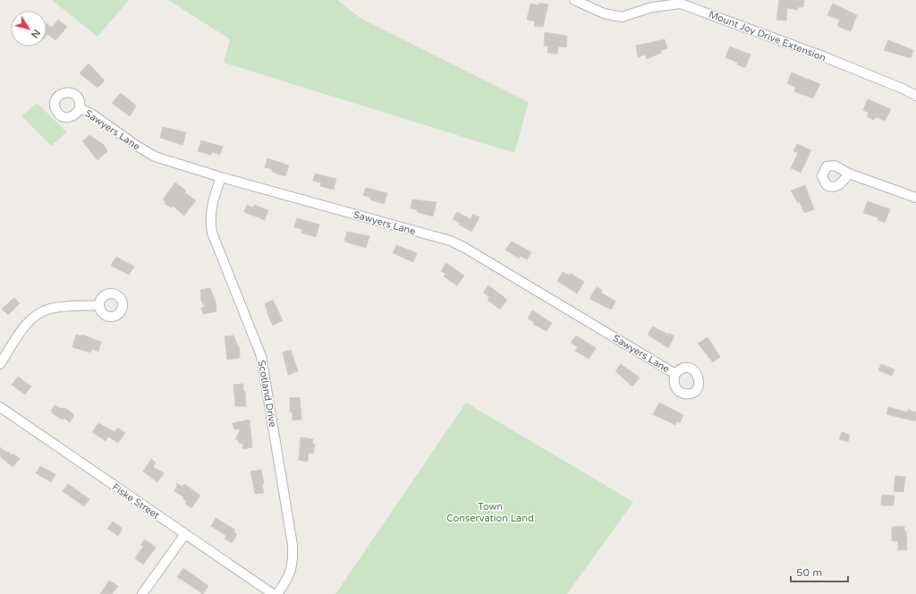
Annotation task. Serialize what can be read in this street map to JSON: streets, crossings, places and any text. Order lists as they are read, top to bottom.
{
  "streets": {
    "street": [
      "Mount Joy Drive Extension",
      "Sawyers Lane",
      "Scotland Drive",
      "Fiske Street"
    ]
  },
  "crossings": [
    ["Sawyers Lane", "Scotland Drive"]
  ],
  "parks": ["Town Conservation Land"],
  "scale_bar": "50 m",
  "north": "bottom right"
}
